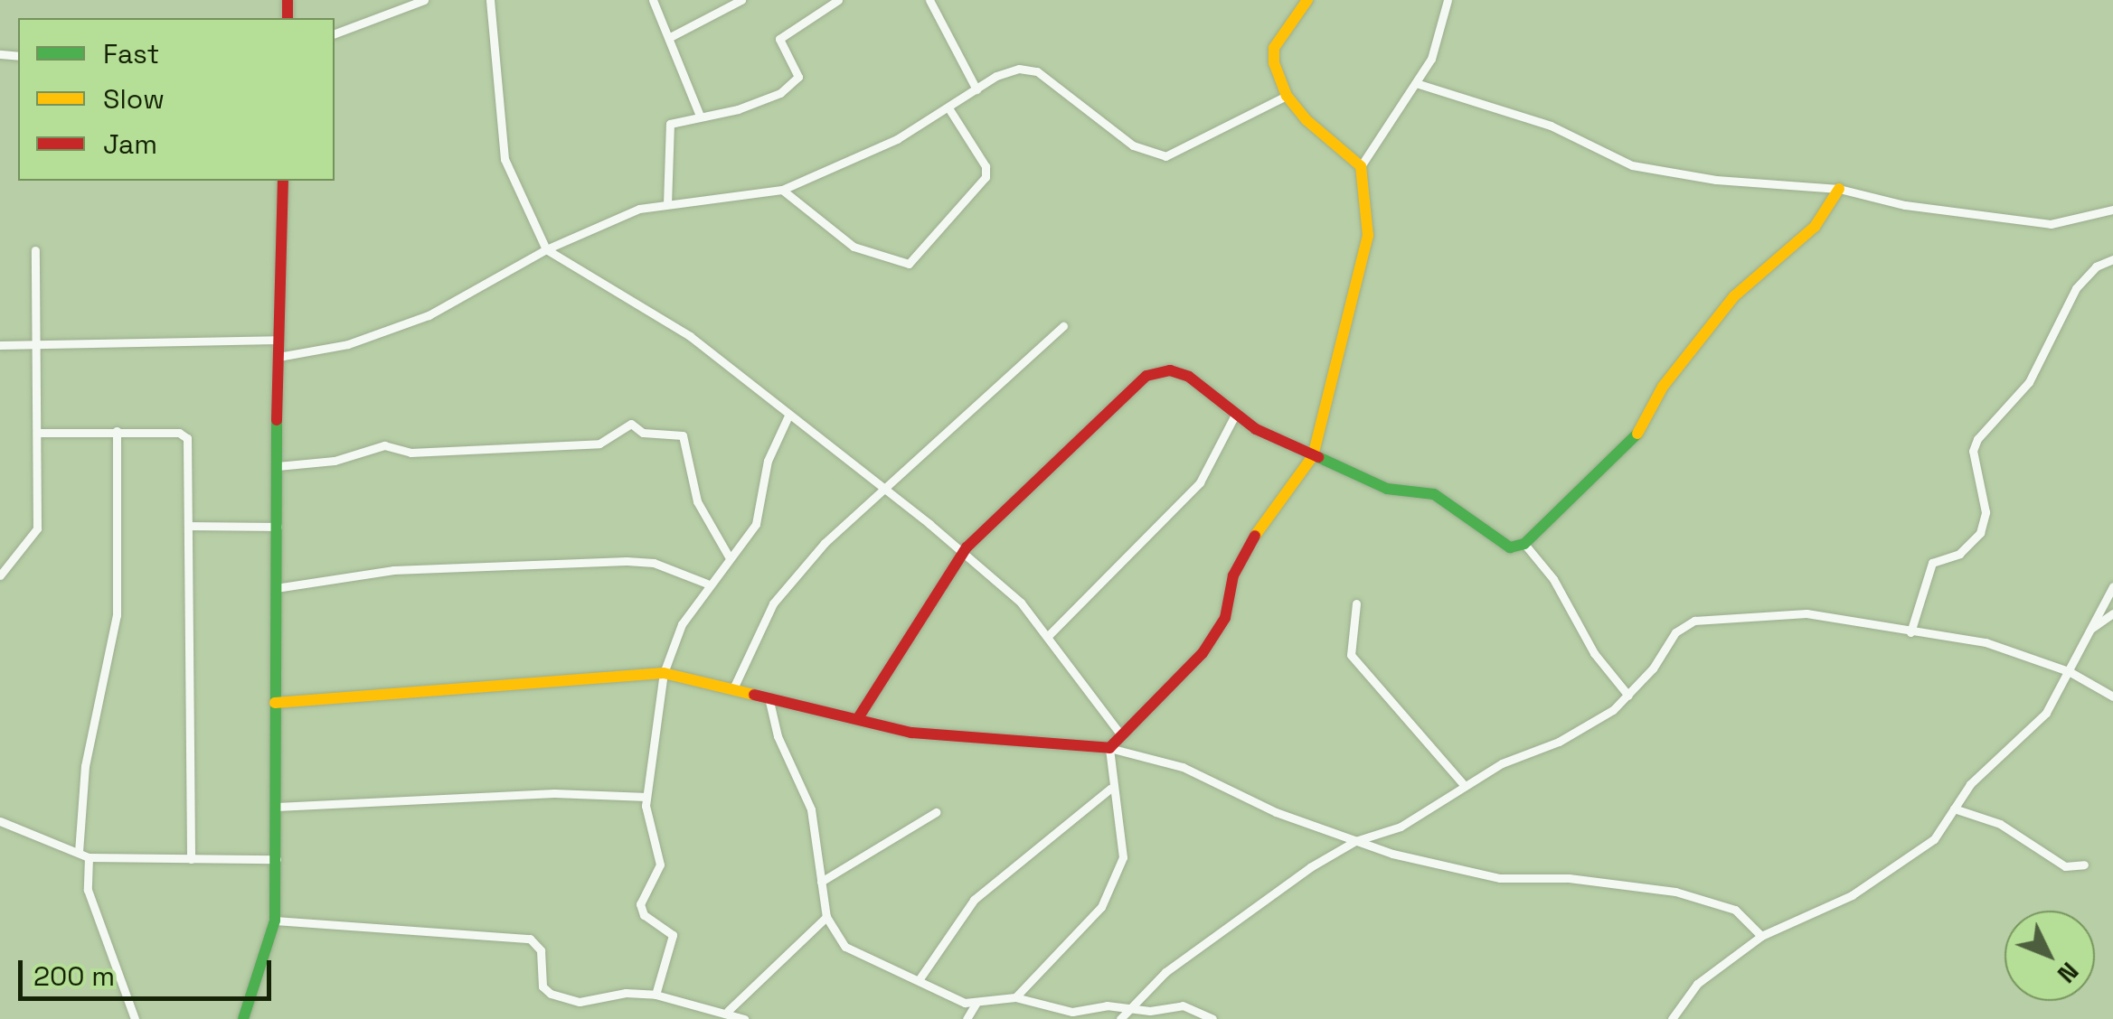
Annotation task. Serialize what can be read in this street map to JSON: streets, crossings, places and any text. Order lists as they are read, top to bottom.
{
  "legend": ["Fast", "Slow", "Jam"],
  "scale_bar": "200 m",
  "north": "bottom right"
}
